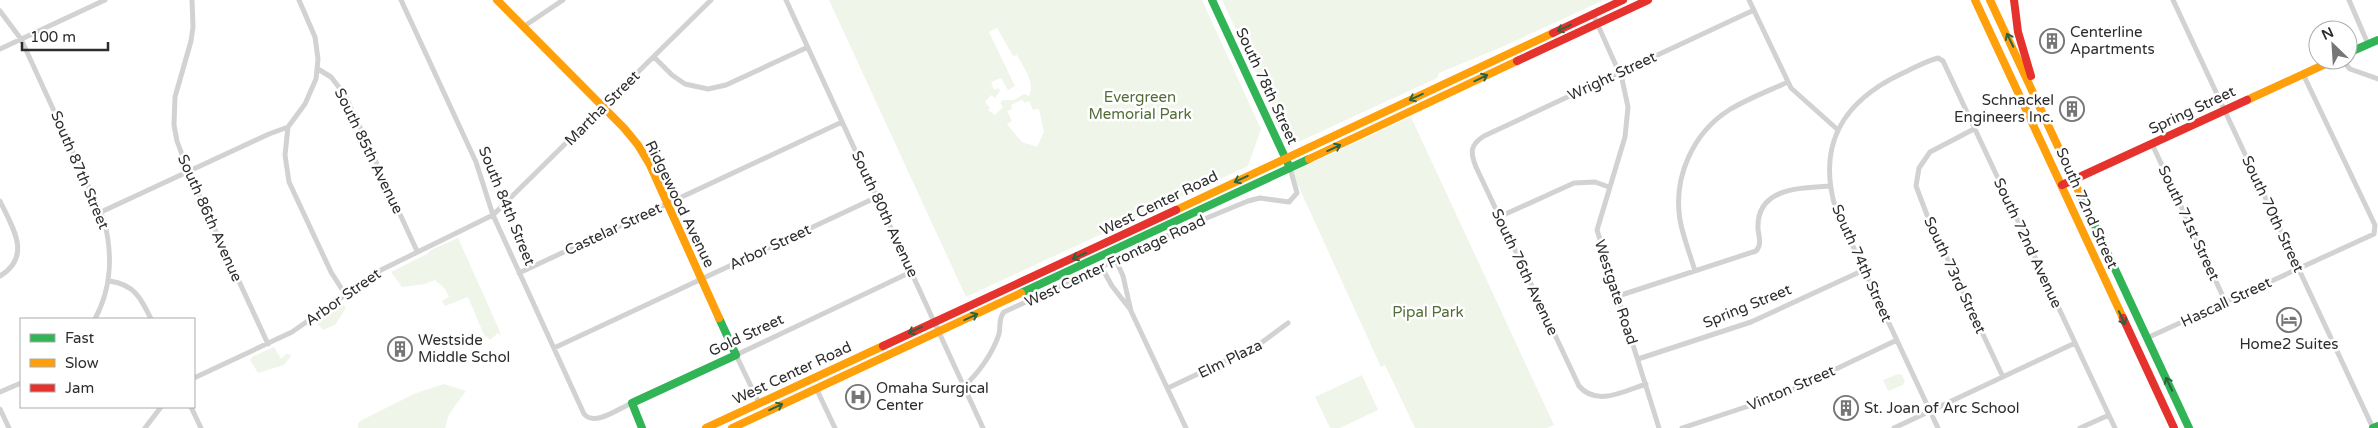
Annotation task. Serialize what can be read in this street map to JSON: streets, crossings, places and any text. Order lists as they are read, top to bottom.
{
  "streets": {
    "main road": [
      "South 78th Street",
      "Spring Street",
      "West Center Road",
      "Ridgewood Avenue",
      "South 72nd Street",
      "Gold Street"
    ],
    "street": [
      "Wright Street",
      "Martha Street",
      "South 85th Avenue",
      "South 87th Street",
      "South 84th Street",
      "South 80th Avenue",
      "South 70th Street",
      "South 86th Avenue",
      "South 71st Street",
      "Castelar Street",
      "South 72nd Avenue",
      "Arbor Street",
      "West Center Frontage Road",
      "South 74th Street",
      "South 76th Avenue",
      "South 73rd Street",
      "Westgate Road",
      "Hascall Street",
      "Elm Plaza",
      "Vinton Street"
    ]
  },
  "crossings": [
    ["Wright Street", "South 76th Avenue"],
    ["Wright Street", "Westgate Road"],
    ["South 78th Street", "West Center Road"],
    ["South 78th Street", "West Center Frontage Road"],
    ["Martha Street", "Ridgewood Avenue"],
    ["Martha Street", "South 84th Street"],
    ["Martha Street", "Arbor Street"],
    ["Spring Street", "South 72nd Street"],
    ["Spring Street", "South 70th Street"],
    ["Spring Street", "South 71st Street"],
    ["Spring Street", "South 74th Street"],
    ["Spring Street", "Westgate Road"],
    ["South 85th Avenue", "Arbor Street"],
    ["West Center Road", "Ridgewood Avenue"],
    ["West Center Road", "South 80th Avenue"],
    ["West Center Road", "Westgate Road"],
    ["Ridgewood Avenue", "Castelar Street"],
    ["Ridgewood Avenue", "Arbor Street"],
    ["Ridgewood Avenue", "Gold Street"],
    ["South 84th Street", "Castelar Street"],
    ["South 84th Street", "Arbor Street"],
    ["South 84th Street", "Gold Street"],
    ["South 72nd Street", "Hascall Street"],
    ["South 80th Avenue", "Castelar Street"],
    ["South 80th Avenue", "Arbor Street"],
    ["South 80th Avenue", "West Center Frontage Road"],
    ["South 80th Avenue", "Gold Street"],
    ["South 70th Street", "Hascall Street"],
    ["South 86th Avenue", "Arbor Street"],
    ["South 71st Street", "Hascall Street"],
    ["South 72nd Avenue", "South 74th Street"],
    ["South 72nd Avenue", "South 73rd Street"],
    ["South 74th Street", "Vinton Street"],
    ["South 76th Avenue", "Westgate Road"]
  ],
  "parks": ["Evergreen Memorial Park", "Pipal Park"],
  "places": {
    "building": [
      "Centerline Apartments",
      "Schnackel Engineers Inc.",
      "Westside Middle Schol",
      "St. Joan of Arc School"
    ],
    "hotel": ["Home2 Suites"],
    "hospital": ["Omaha Surgical Center"]
  },
  "legend": ["Fast", "Slow", "Jam"],
  "scale_bar": "100 m",
  "north": "top left"
}
